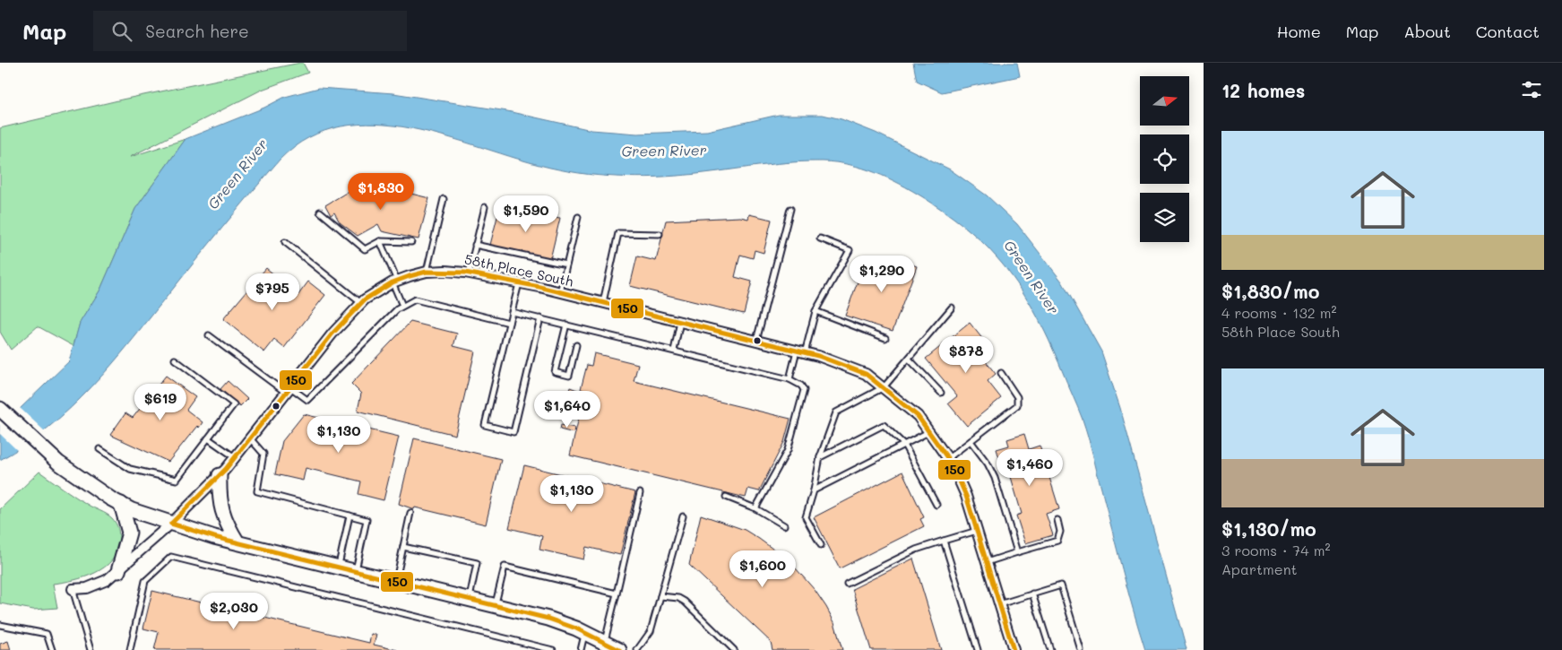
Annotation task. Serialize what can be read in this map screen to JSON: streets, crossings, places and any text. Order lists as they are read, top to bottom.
{
  "streets": {
    "street": ["58th Place South"]
  },
  "water": ["Green River"],
  "lines": ["transit line 150"],
  "north": "right",
  "page": {
    "header": "Map",
    "search": "Search here",
    "nav": [
      "Home",
      "Map",
      "About",
      "Contact"
    ],
    "heading": "12 homes",
    "list": [
      {
        "name": "$1,830/mo",
        "note": "4 rooms · 132 m² · 58th Place South"
      },
      {
        "name": "$1,130/mo",
        "note": "3 rooms · 74 m² · Apartment"
      }
    ],
    "price": [
      "$1,830",
      "$1,590",
      "$1,290",
      "$795",
      "$878",
      "$619",
      "$1,640",
      "$1,130",
      "$1,460",
      "$1,130",
      "$1,600",
      "$2,030"
    ]
  }
}
